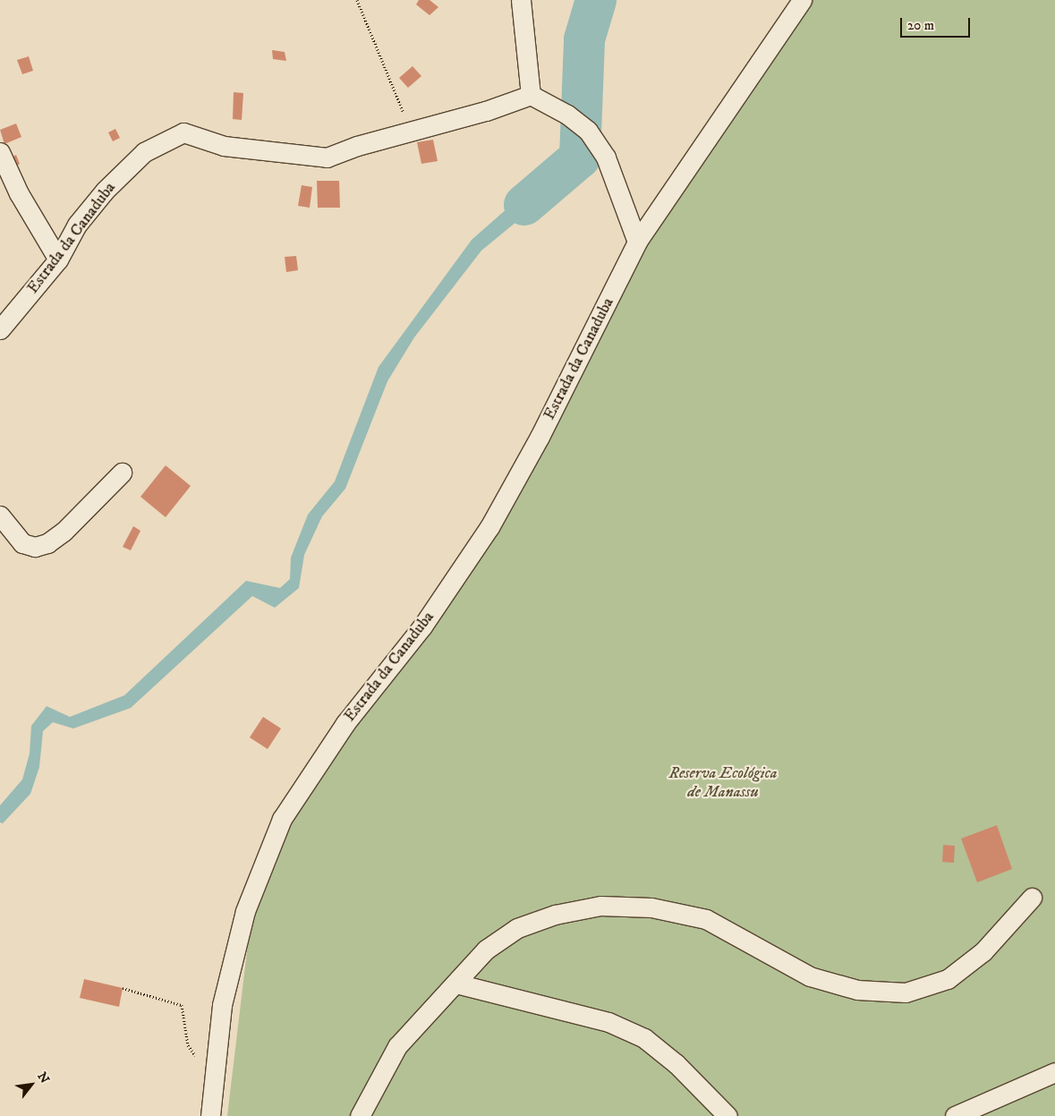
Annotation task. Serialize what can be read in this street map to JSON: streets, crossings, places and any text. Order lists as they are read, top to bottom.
{
  "streets": {
    "street": ["Estrada da Canaduba"]
  },
  "parks": ["Reserva Ecológica de Manassu"],
  "scale_bar": "20 m",
  "north": "top right"
}
